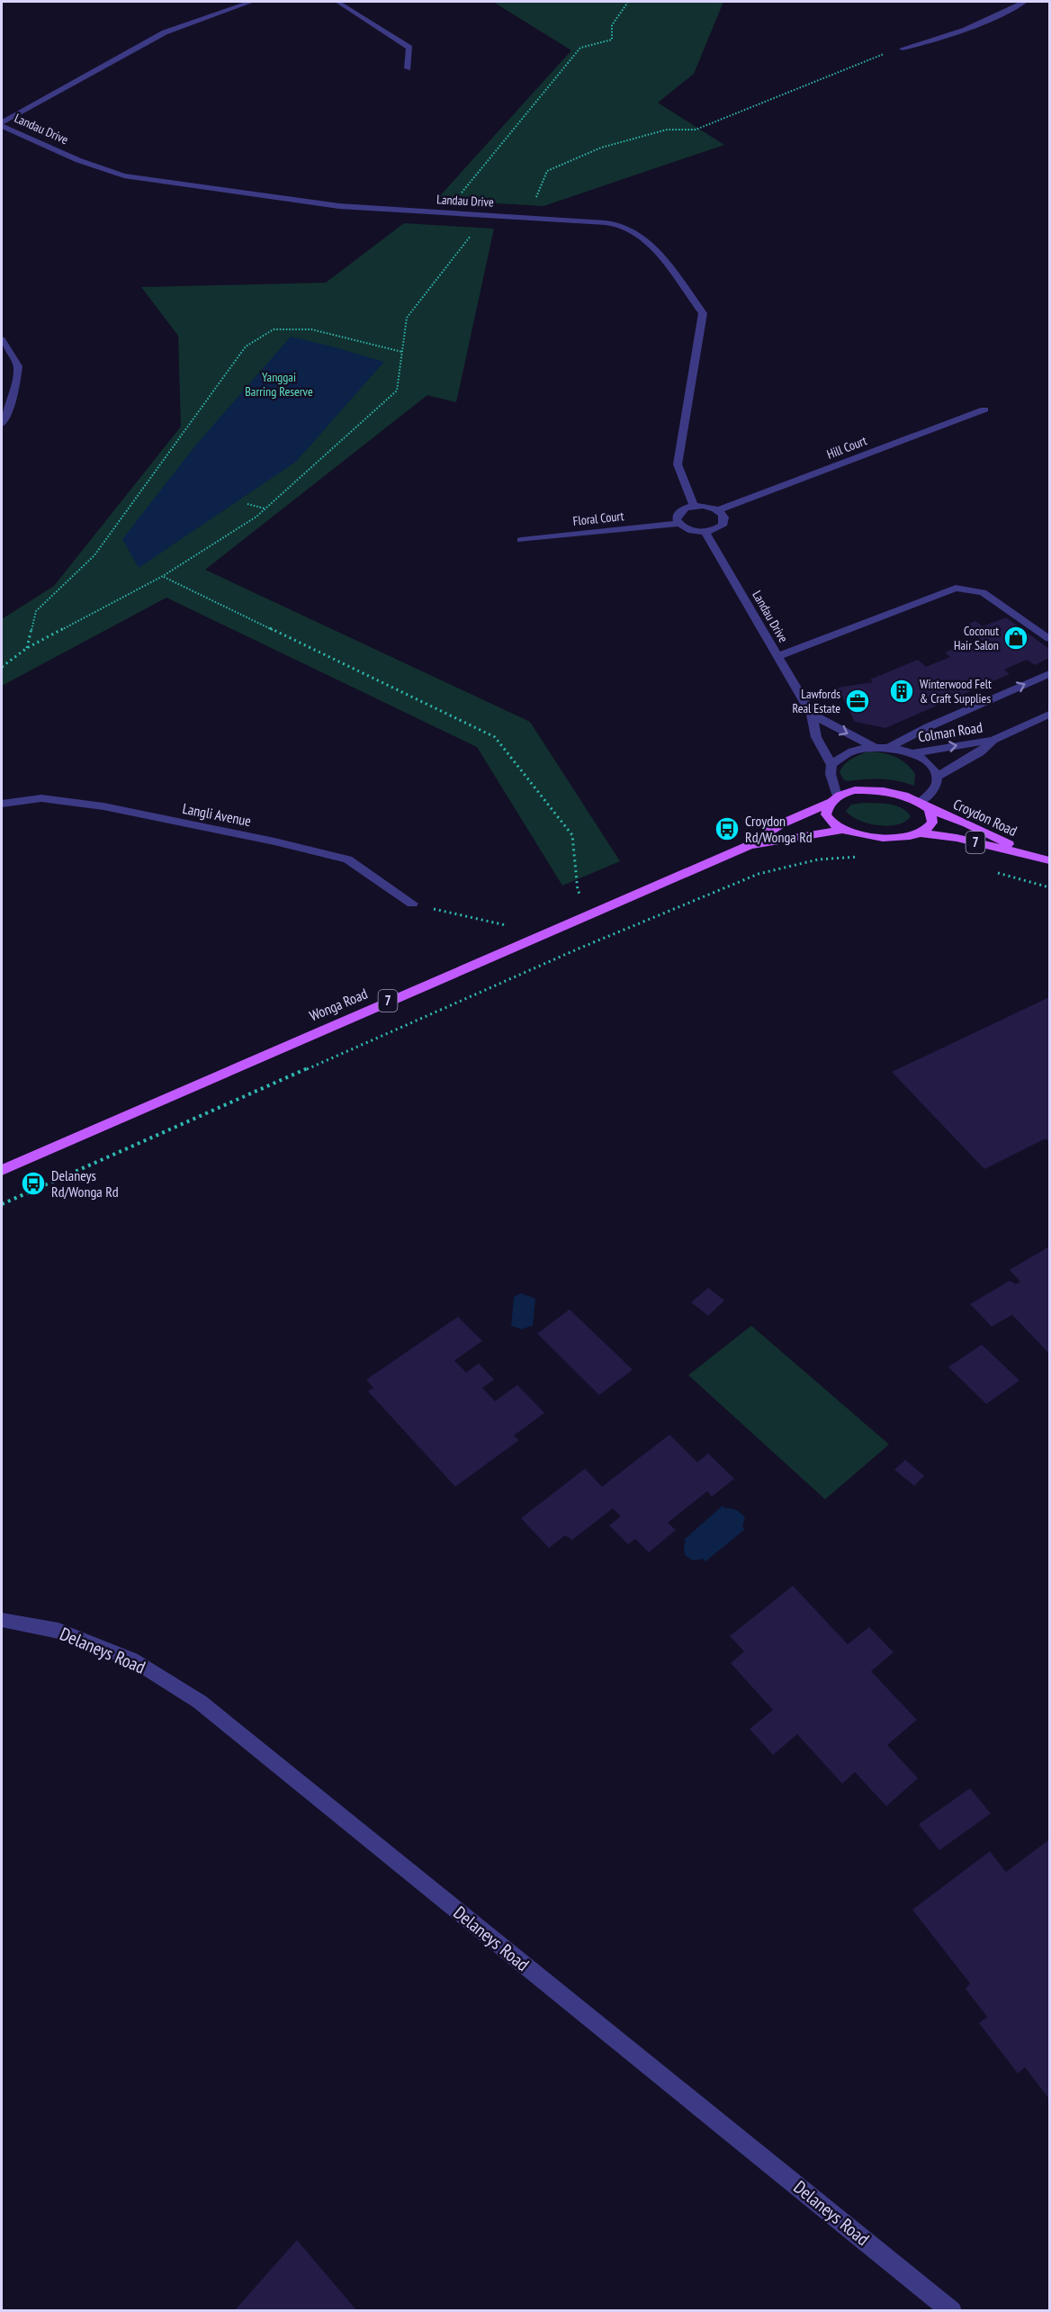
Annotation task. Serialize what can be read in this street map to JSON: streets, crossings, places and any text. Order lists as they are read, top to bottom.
{
  "streets": {
    "main road": ["Croydon Road", "7", "Wonga Road"],
    "street": [
      "Landau Drive",
      "Hill Court",
      "Floral Court",
      "Colman Road",
      "Langli Avenue",
      "Delaneys Road"
    ]
  },
  "crossings": [
    ["Croydon Road", "7"],
    ["7", "Wonga Road"]
  ],
  "parks": ["Yanggai Barring Reserve"],
  "places": {
    "shop": ["Coconut Hair Salon"],
    "building": ["Winterwood Felt & Craft Supplies"],
    "office": ["Lawfords Real Estate"],
    "bus stop": ["Croydon Rd/Wonga Rd", "Delaneys Rd/Wonga Rd"]
  }
}
